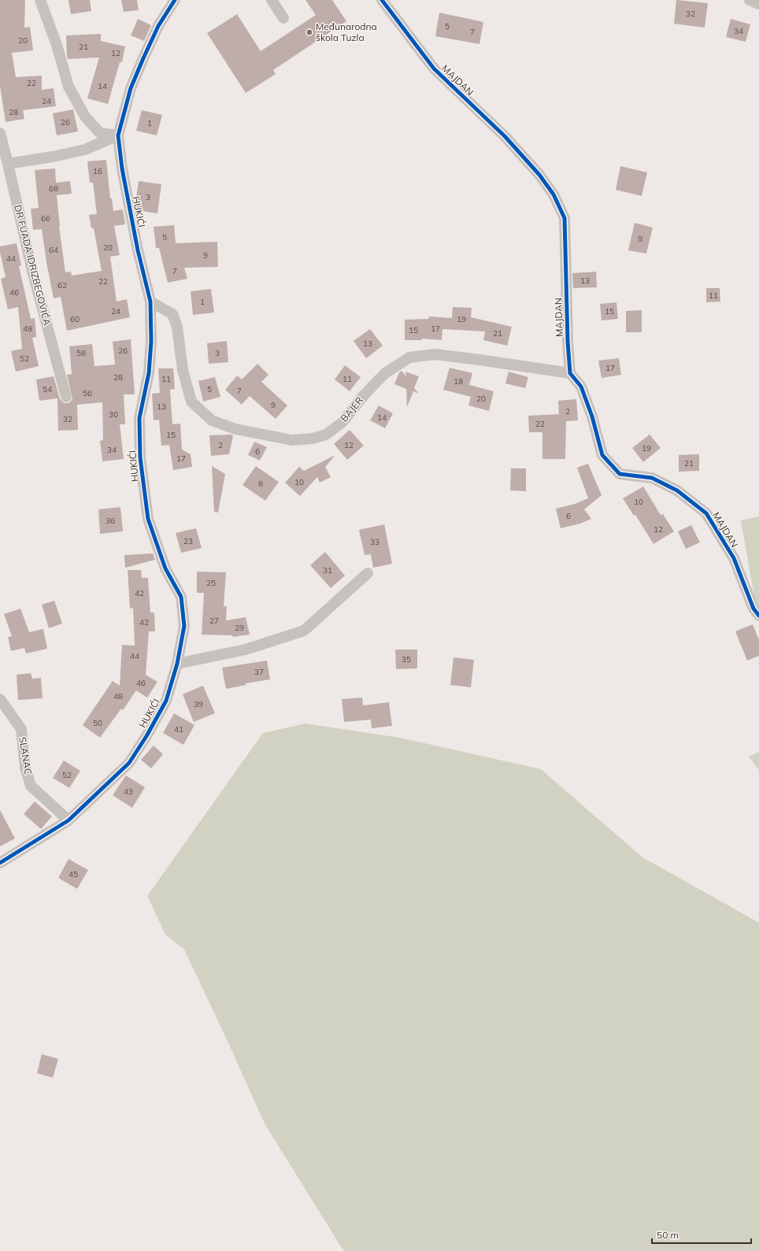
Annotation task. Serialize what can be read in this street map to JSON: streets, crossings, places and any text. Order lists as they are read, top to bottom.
{
  "streets": {
    "street": [
      "MAJDAN",
      "HUKIĆI",
      "DR FUADA IDRIZBEGOVIĆA",
      "BAJER",
      "SLANAC"
    ]
  },
  "crossings": [
    ["MAJDAN", "BAJER"],
    ["HUKIĆI", "BAJER"],
    ["HUKIĆI", "SLANAC"]
  ],
  "places": ["Međunarodna škola Tuzla"],
  "house_numbers": [
    "32",
    "5",
    "34",
    "7",
    "20",
    "21",
    "12",
    "22",
    "14",
    "24",
    "28",
    "26",
    "1",
    "16",
    "68",
    "3",
    "66",
    "5",
    "9",
    "20",
    "64",
    "9",
    "44",
    "7",
    "13",
    "22",
    "62",
    "46",
    "11",
    "1",
    "24",
    "15",
    "60",
    "19",
    "48",
    "17",
    "15",
    "21",
    "13",
    "26",
    "58",
    "3",
    "52",
    "17",
    "28",
    "11",
    "11",
    "18",
    "54",
    "5",
    "7",
    "56",
    "20",
    "9",
    "13",
    "2",
    "30",
    "14",
    "32",
    "22",
    "15",
    "2",
    "12",
    "19",
    "34",
    "6",
    "17",
    "21",
    "10",
    "8",
    "10",
    "6",
    "36",
    "12",
    "23",
    "33",
    "31",
    "25",
    "42",
    "27",
    "42",
    "29",
    "44",
    "35",
    "37",
    "46",
    "48",
    "39",
    "50",
    "41",
    "52",
    "43",
    "45"
  ],
  "scale_bar": "50 m"
}
